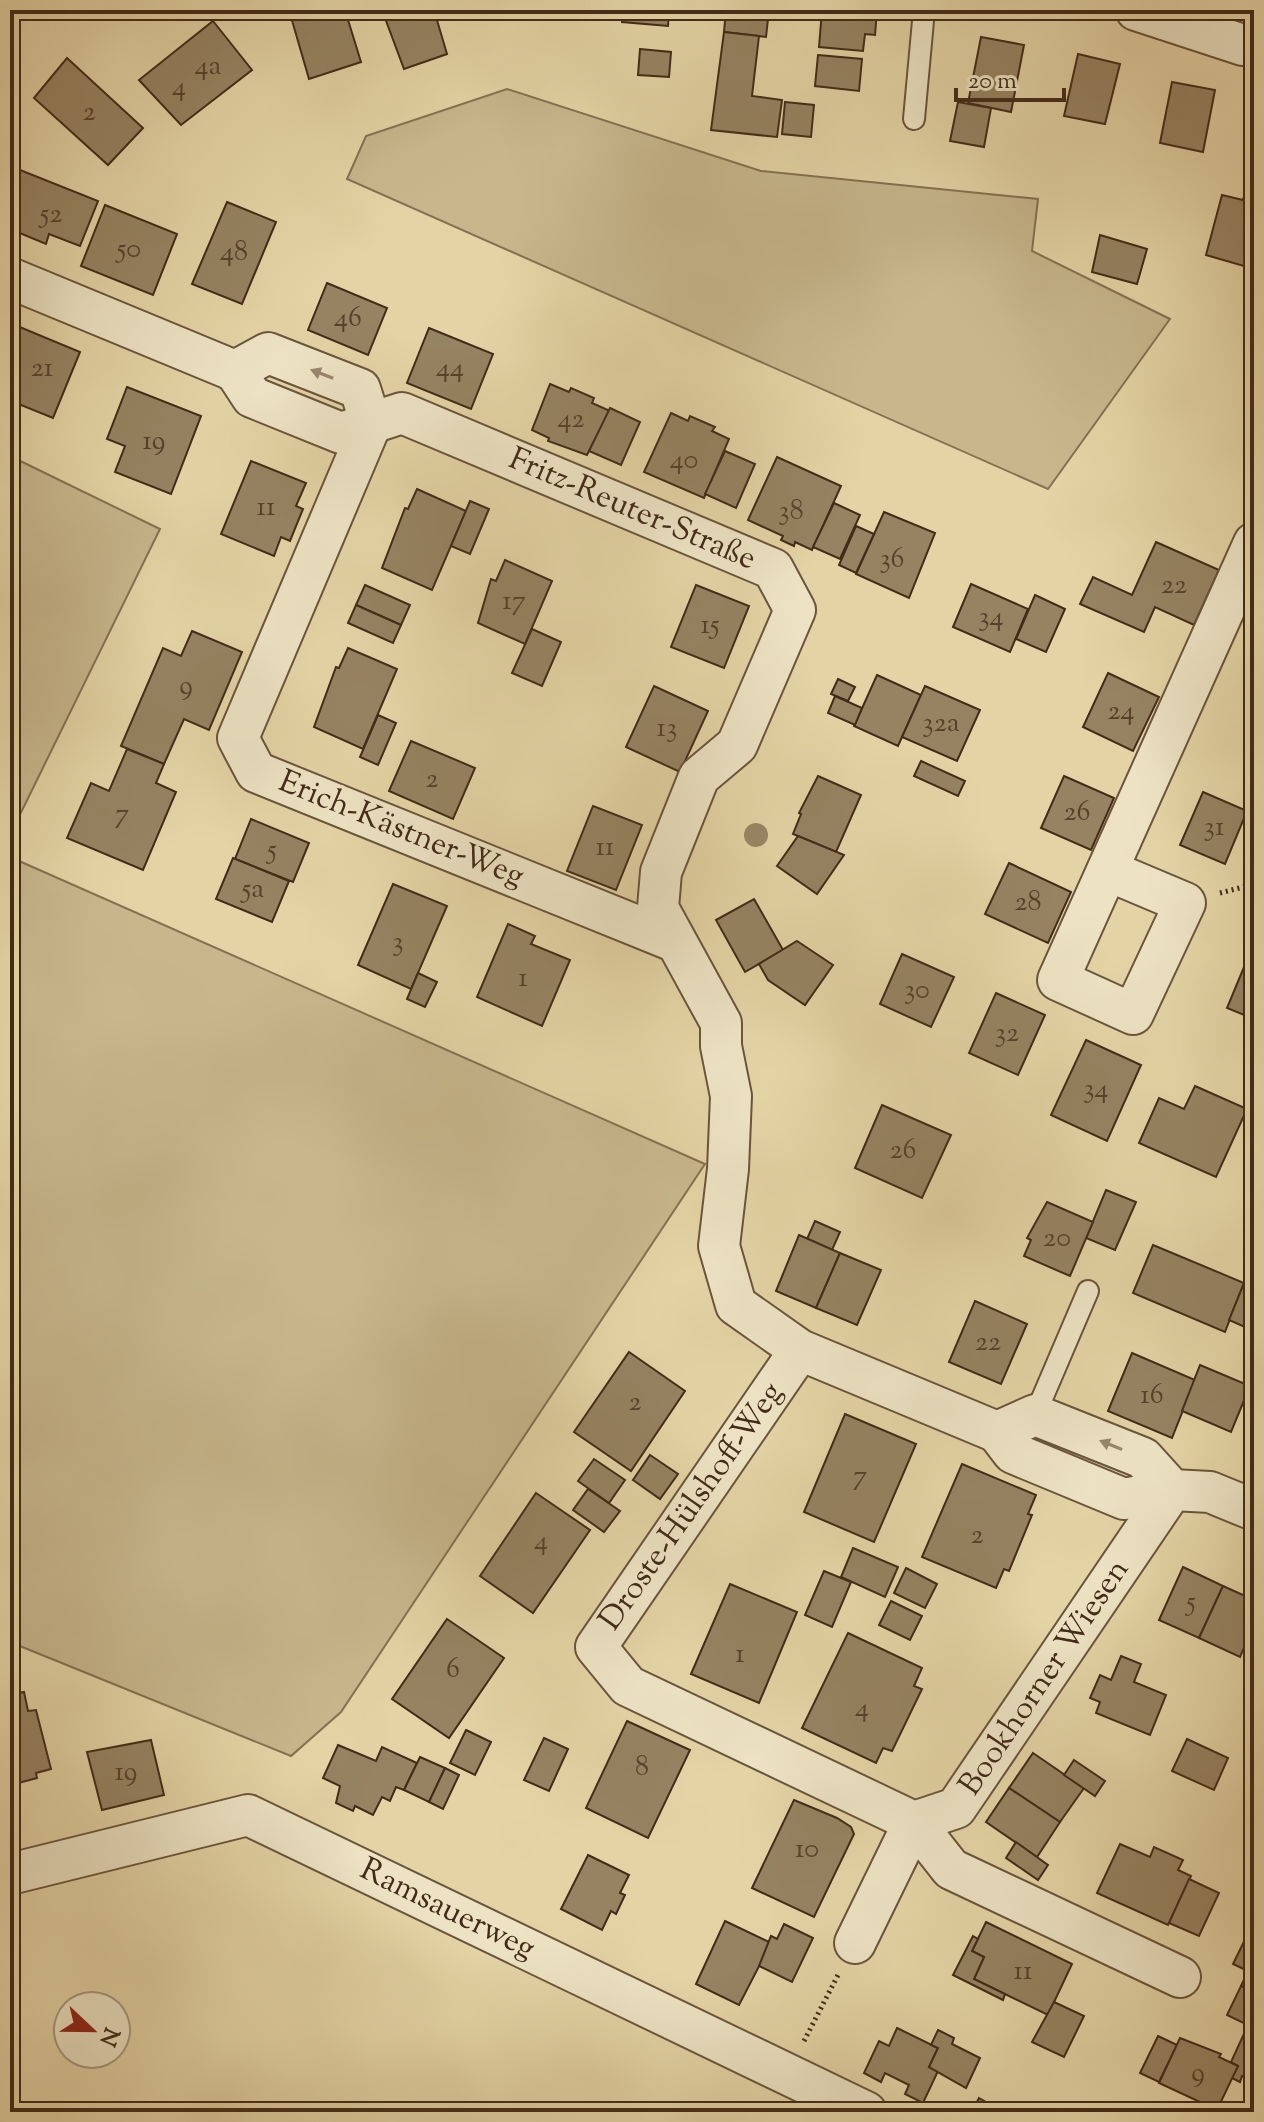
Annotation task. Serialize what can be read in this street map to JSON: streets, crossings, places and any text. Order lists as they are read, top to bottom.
{
  "streets": {
    "street": [
      "Fritz-Reuter-Straße",
      "Erich-Kästner-Weg",
      "Droste-Hülshoff-Weg",
      "Bookhorner Wiesen",
      "Ramsauerweg"
    ]
  },
  "crossings": [
    ["Fritz-Reuter-Straße", "Erich-Kästner-Weg"],
    ["Fritz-Reuter-Straße", "Droste-Hülshoff-Weg"],
    ["Fritz-Reuter-Straße", "Bookhorner Wiesen"],
    ["Droste-Hülshoff-Weg", "Bookhorner Wiesen"]
  ],
  "house_numbers": [
    "4a",
    "4",
    "2",
    "52",
    "50",
    "48",
    "46",
    "21",
    "44",
    "42",
    "19",
    "40",
    "11",
    "38",
    "36",
    "22",
    "17",
    "34",
    "15",
    "9",
    "24",
    "32a",
    "13",
    "2",
    "26",
    "7",
    "31",
    "11",
    "5",
    "5a",
    "28",
    "3",
    "1",
    "30",
    "32",
    "34",
    "26",
    "20",
    "22",
    "16",
    "2",
    "7",
    "2",
    "4",
    "5",
    "1",
    "6",
    "4",
    "8",
    "19",
    "10",
    "11",
    "9"
  ],
  "scale_bar": "20 m",
  "north": "right"
}
